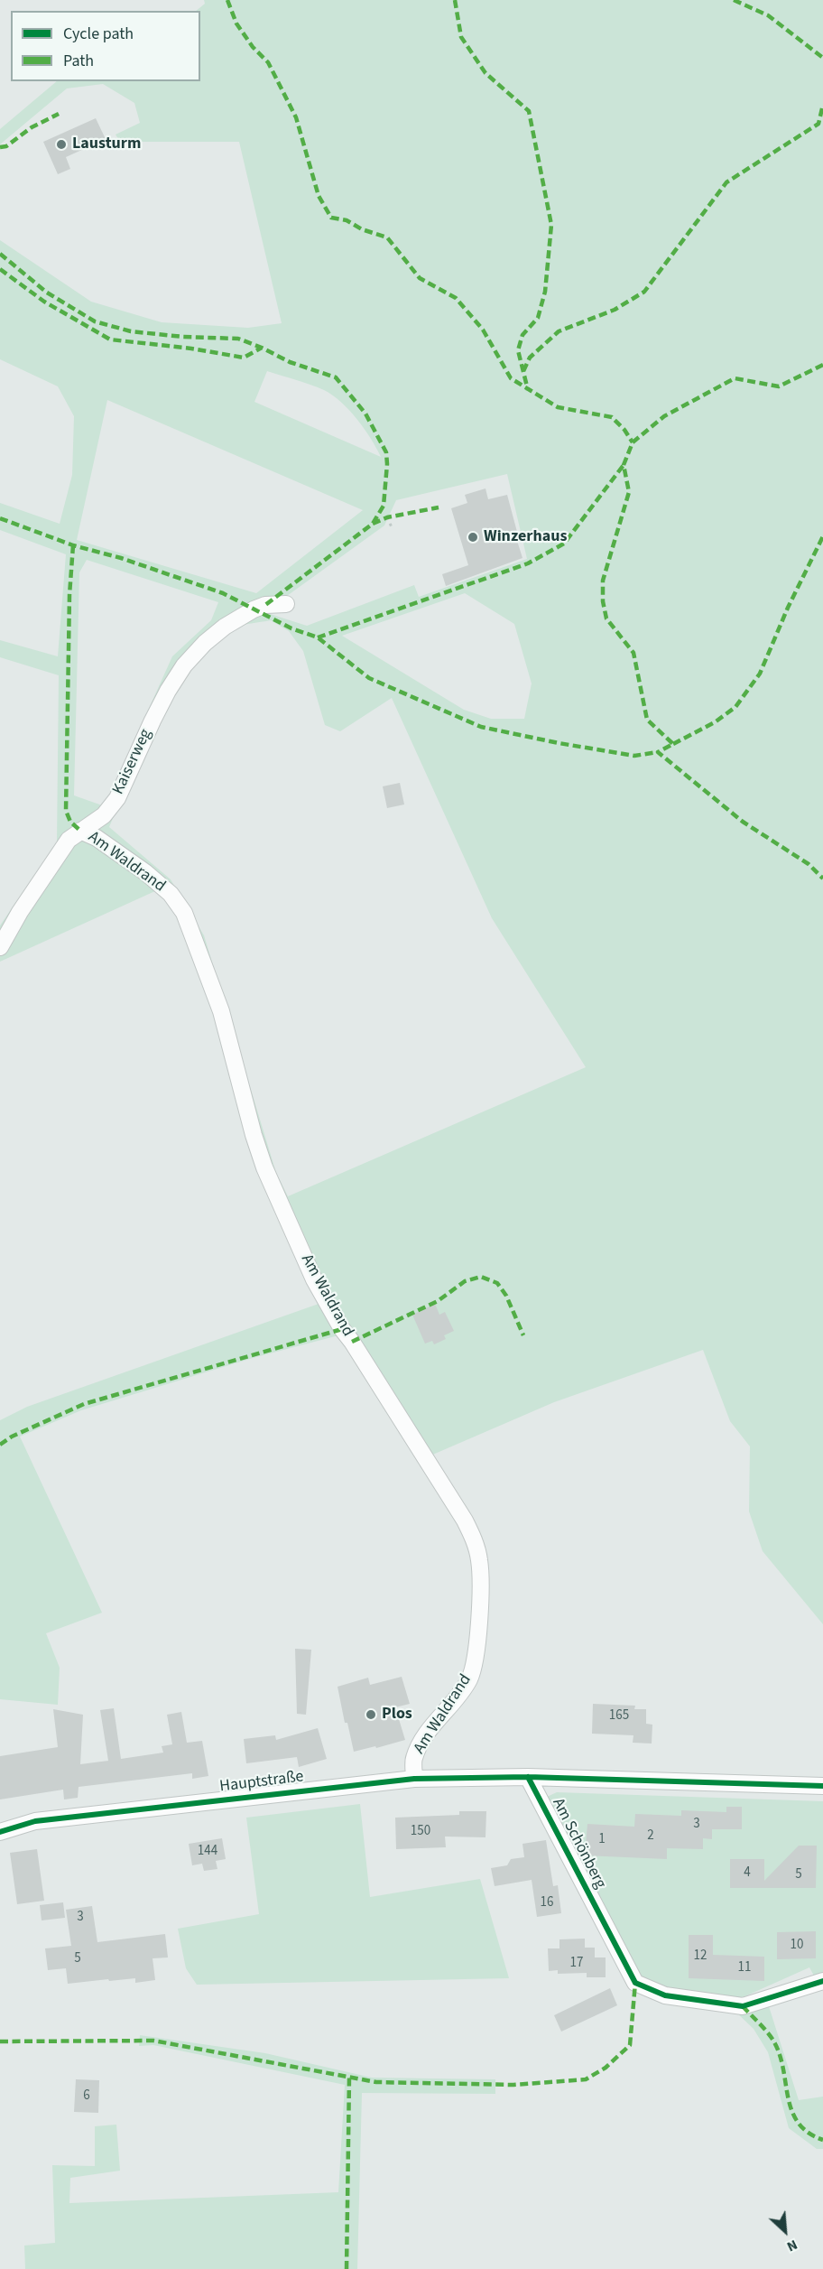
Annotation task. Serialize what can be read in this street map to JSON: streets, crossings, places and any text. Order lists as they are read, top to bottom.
{
  "streets": {
    "street": [
      "Kaiserweg",
      "Am Waldrand",
      "Hauptstraße",
      "Am Schönberg"
    ]
  },
  "crossings": [
    ["Kaiserweg", "Am Waldrand"],
    ["Am Waldrand", "Hauptstraße"],
    ["Hauptstraße", "Am Schönberg"]
  ],
  "places": ["Lausturm", "Winzerhaus", "Plos"],
  "house_numbers": [
    "165",
    "3",
    "150",
    "2",
    "1",
    "144",
    "4",
    "5",
    "16",
    "3",
    "10",
    "12",
    "5",
    "17",
    "11",
    "6"
  ],
  "legend": ["Cycle path", "Path"],
  "north": "bottom right"
}
